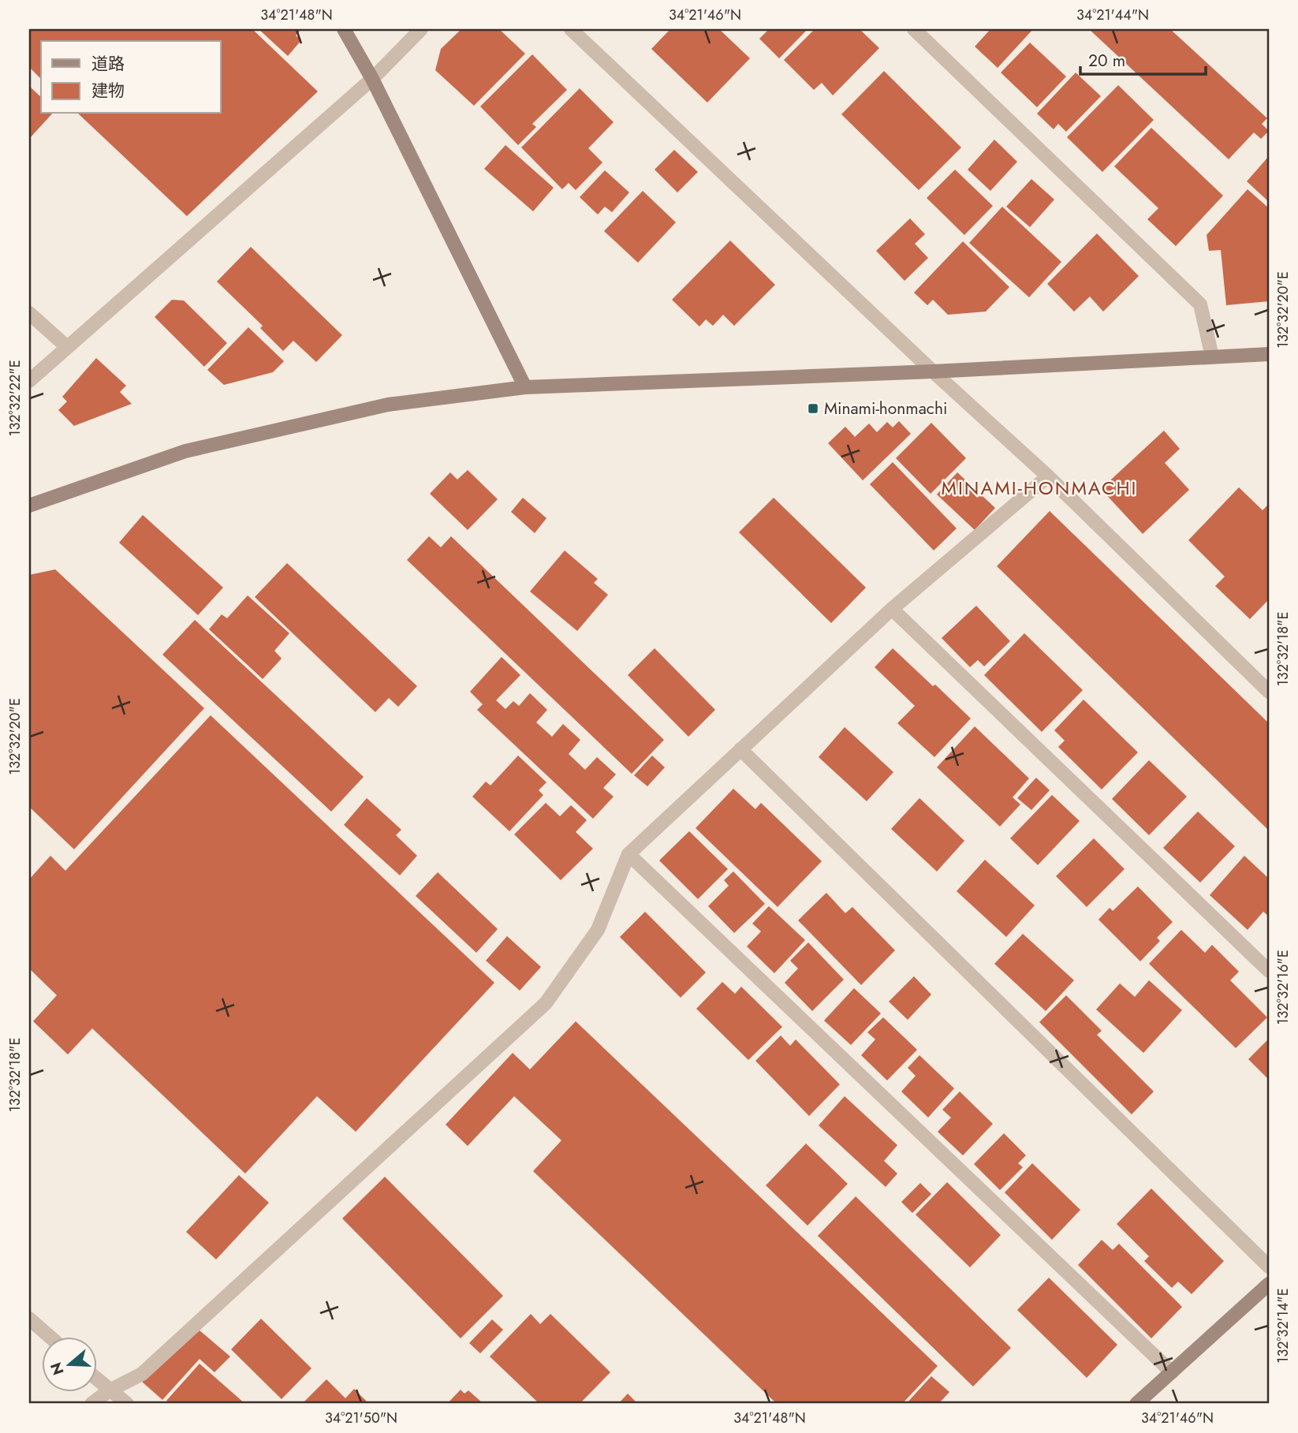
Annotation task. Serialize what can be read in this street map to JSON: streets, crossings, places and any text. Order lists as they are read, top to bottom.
{
  "districts": ["MINAMI-HONMACHI"],
  "places": {
    "transit": ["Minami-honmachi"]
  },
  "legend": ["道路", "建物"],
  "scale_bar": "20 m",
  "north": "left",
  "coordinates": [
    "34°21'48\"N",
    "34°21'46\"N",
    "34°21'44\"N",
    "132°32'20\"E",
    "132°32'22\"E",
    "132°32'18\"E",
    "132°32'16\"E",
    "132°32'14\"E",
    "34°21'50\"N"
  ]
}
